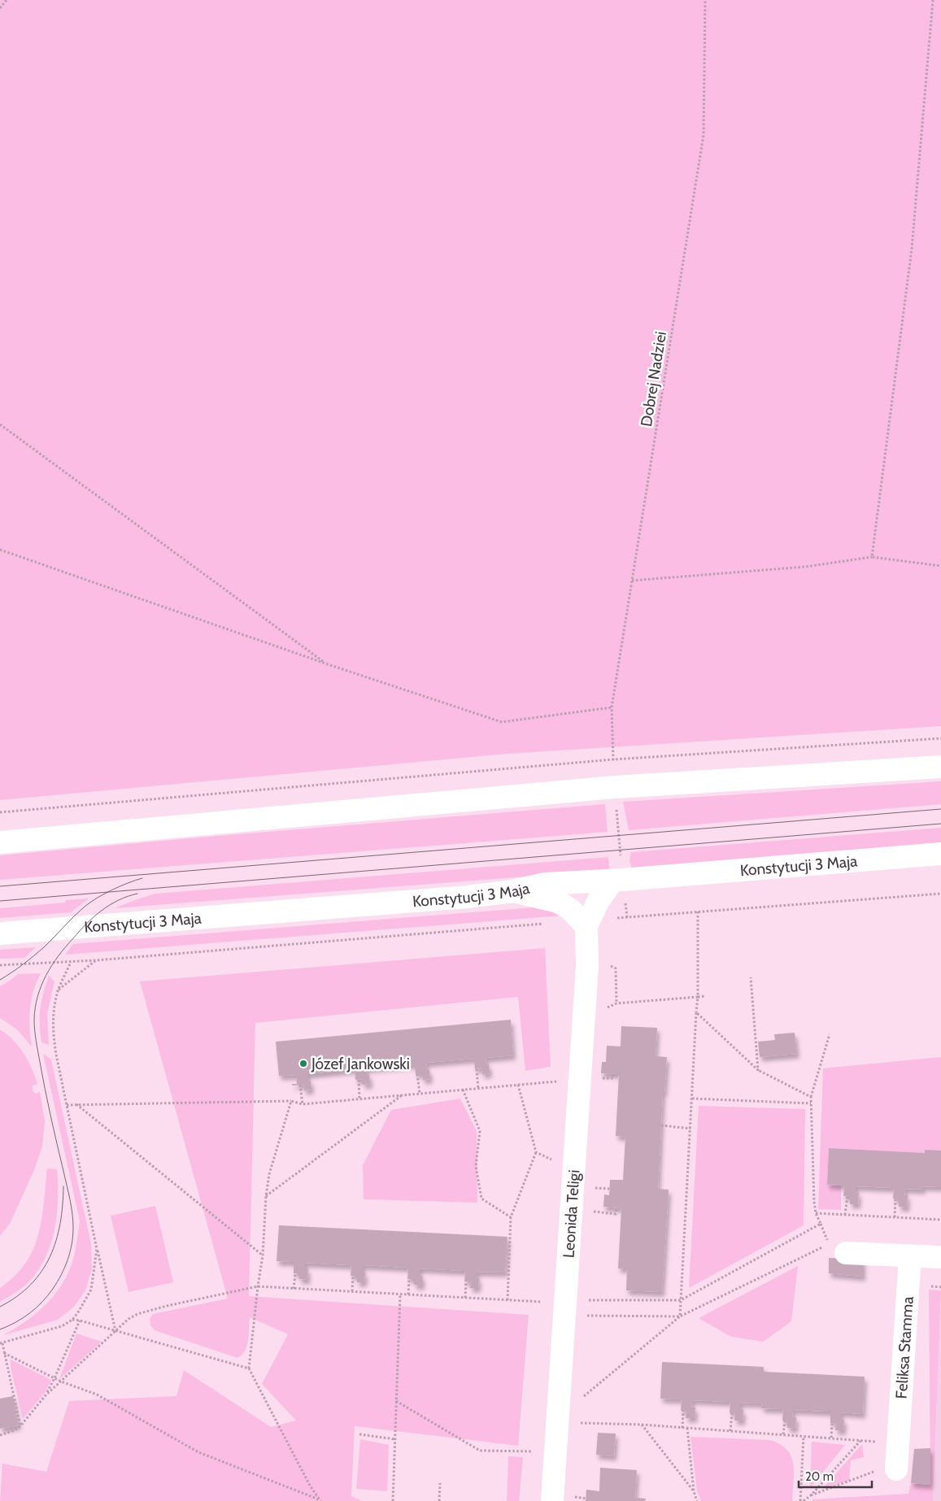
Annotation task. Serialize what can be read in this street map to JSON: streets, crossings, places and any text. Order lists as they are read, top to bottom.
{
  "streets": {
    "street": ["Konstytucji 3 Maja", "Leonida Teligi", "Feliksa Stamma"],
    "path": ["Dobrej Nadziei"]
  },
  "crossings": [
    ["Dobrej Nadziei", "Konstytucji 3 Maja"],
    ["Dobrej Nadziei", "Leonida Teligi"],
    ["Konstytucji 3 Maja", "Leonida Teligi"]
  ],
  "places": ["Józef Jankowski"],
  "scale_bar": "20 m"
}
